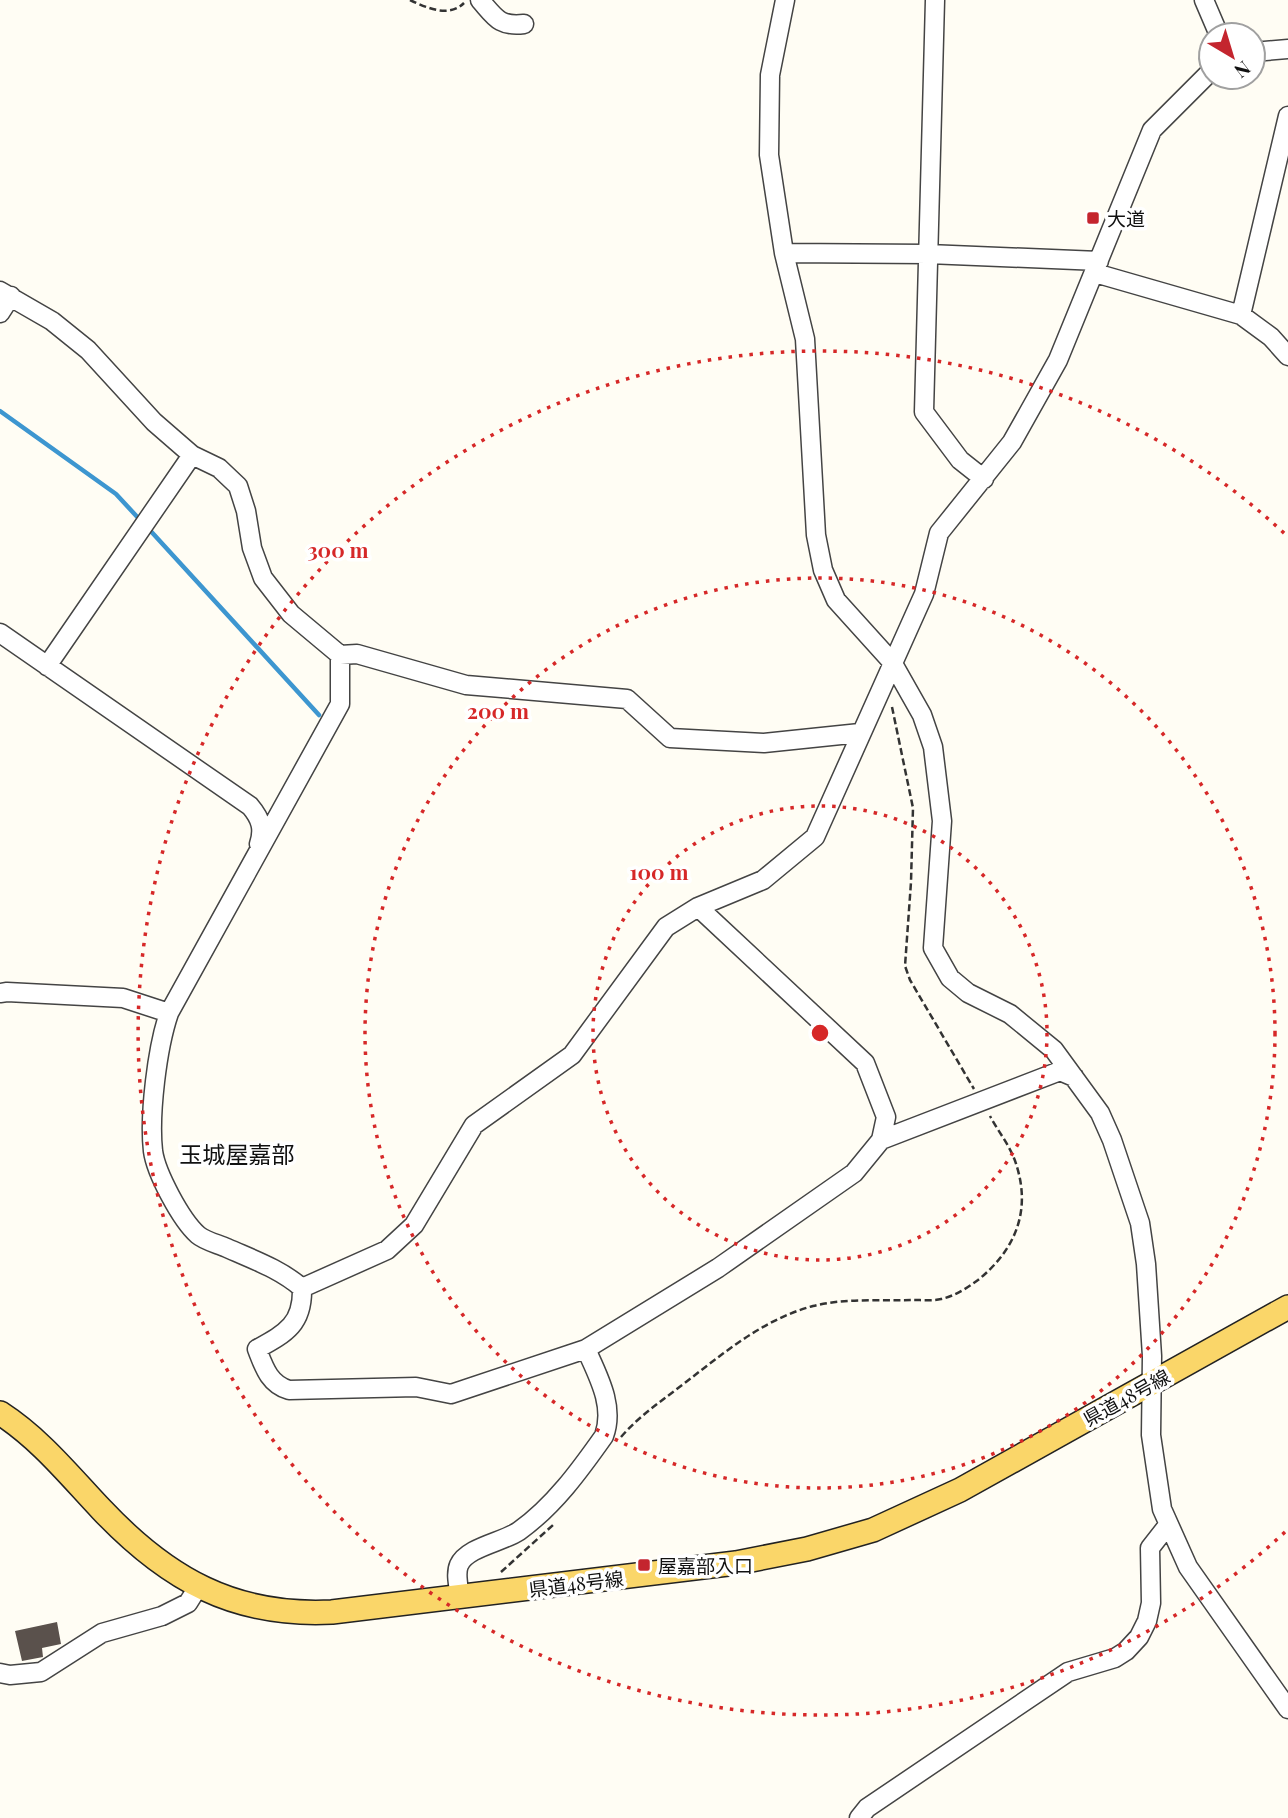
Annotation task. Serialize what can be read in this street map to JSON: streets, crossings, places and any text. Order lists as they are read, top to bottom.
{
  "streets": {
    "main road": ["県道48号線"]
  },
  "districts": ["玉城屋嘉部"],
  "places": {
    "transit": ["大道", "屋嘉部入口"]
  },
  "north": "bottom right",
  "rings": ["300 m", "200 m", "100 m"]
}
